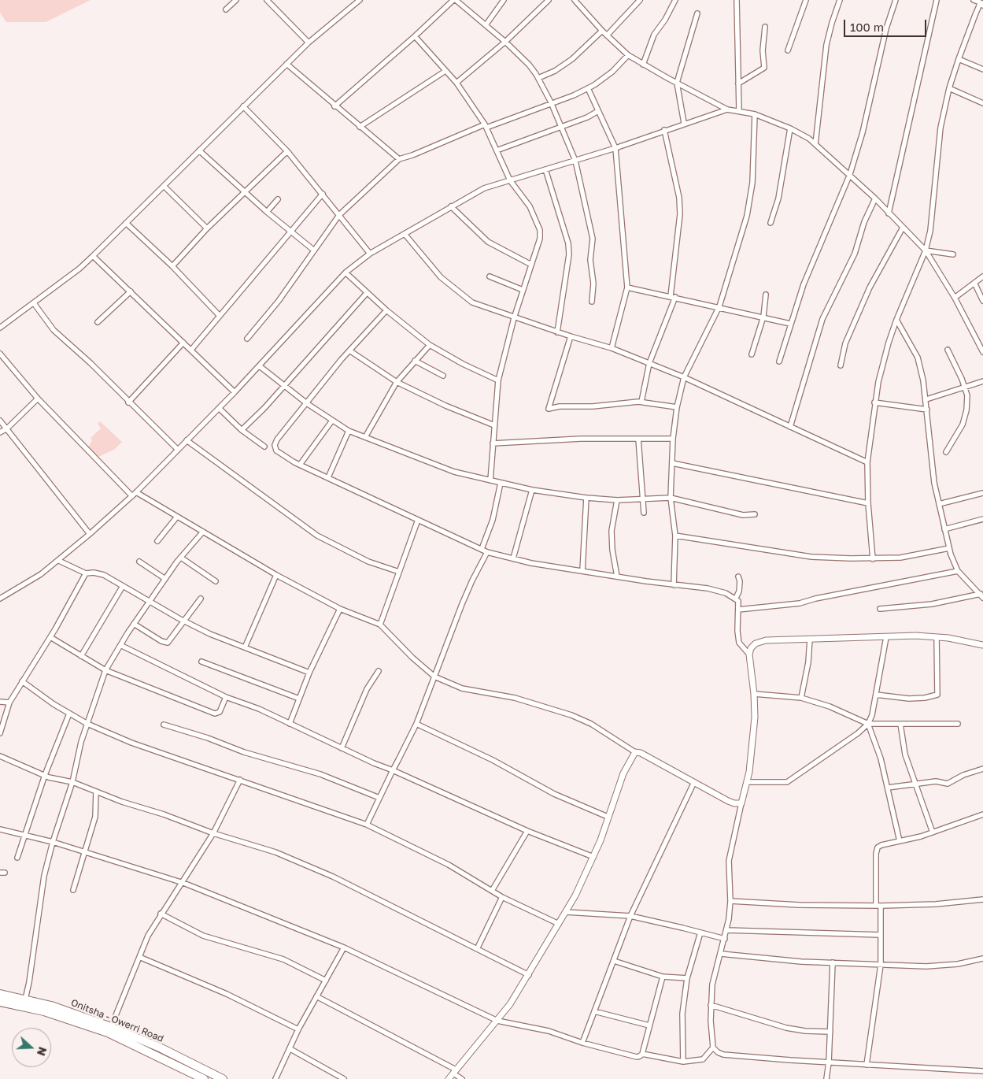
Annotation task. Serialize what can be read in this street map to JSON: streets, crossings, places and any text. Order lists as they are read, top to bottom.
{
  "streets": {
    "highway": ["Onitsha - Owerri Road"]
  },
  "scale_bar": "100 m",
  "north": "right"
}
